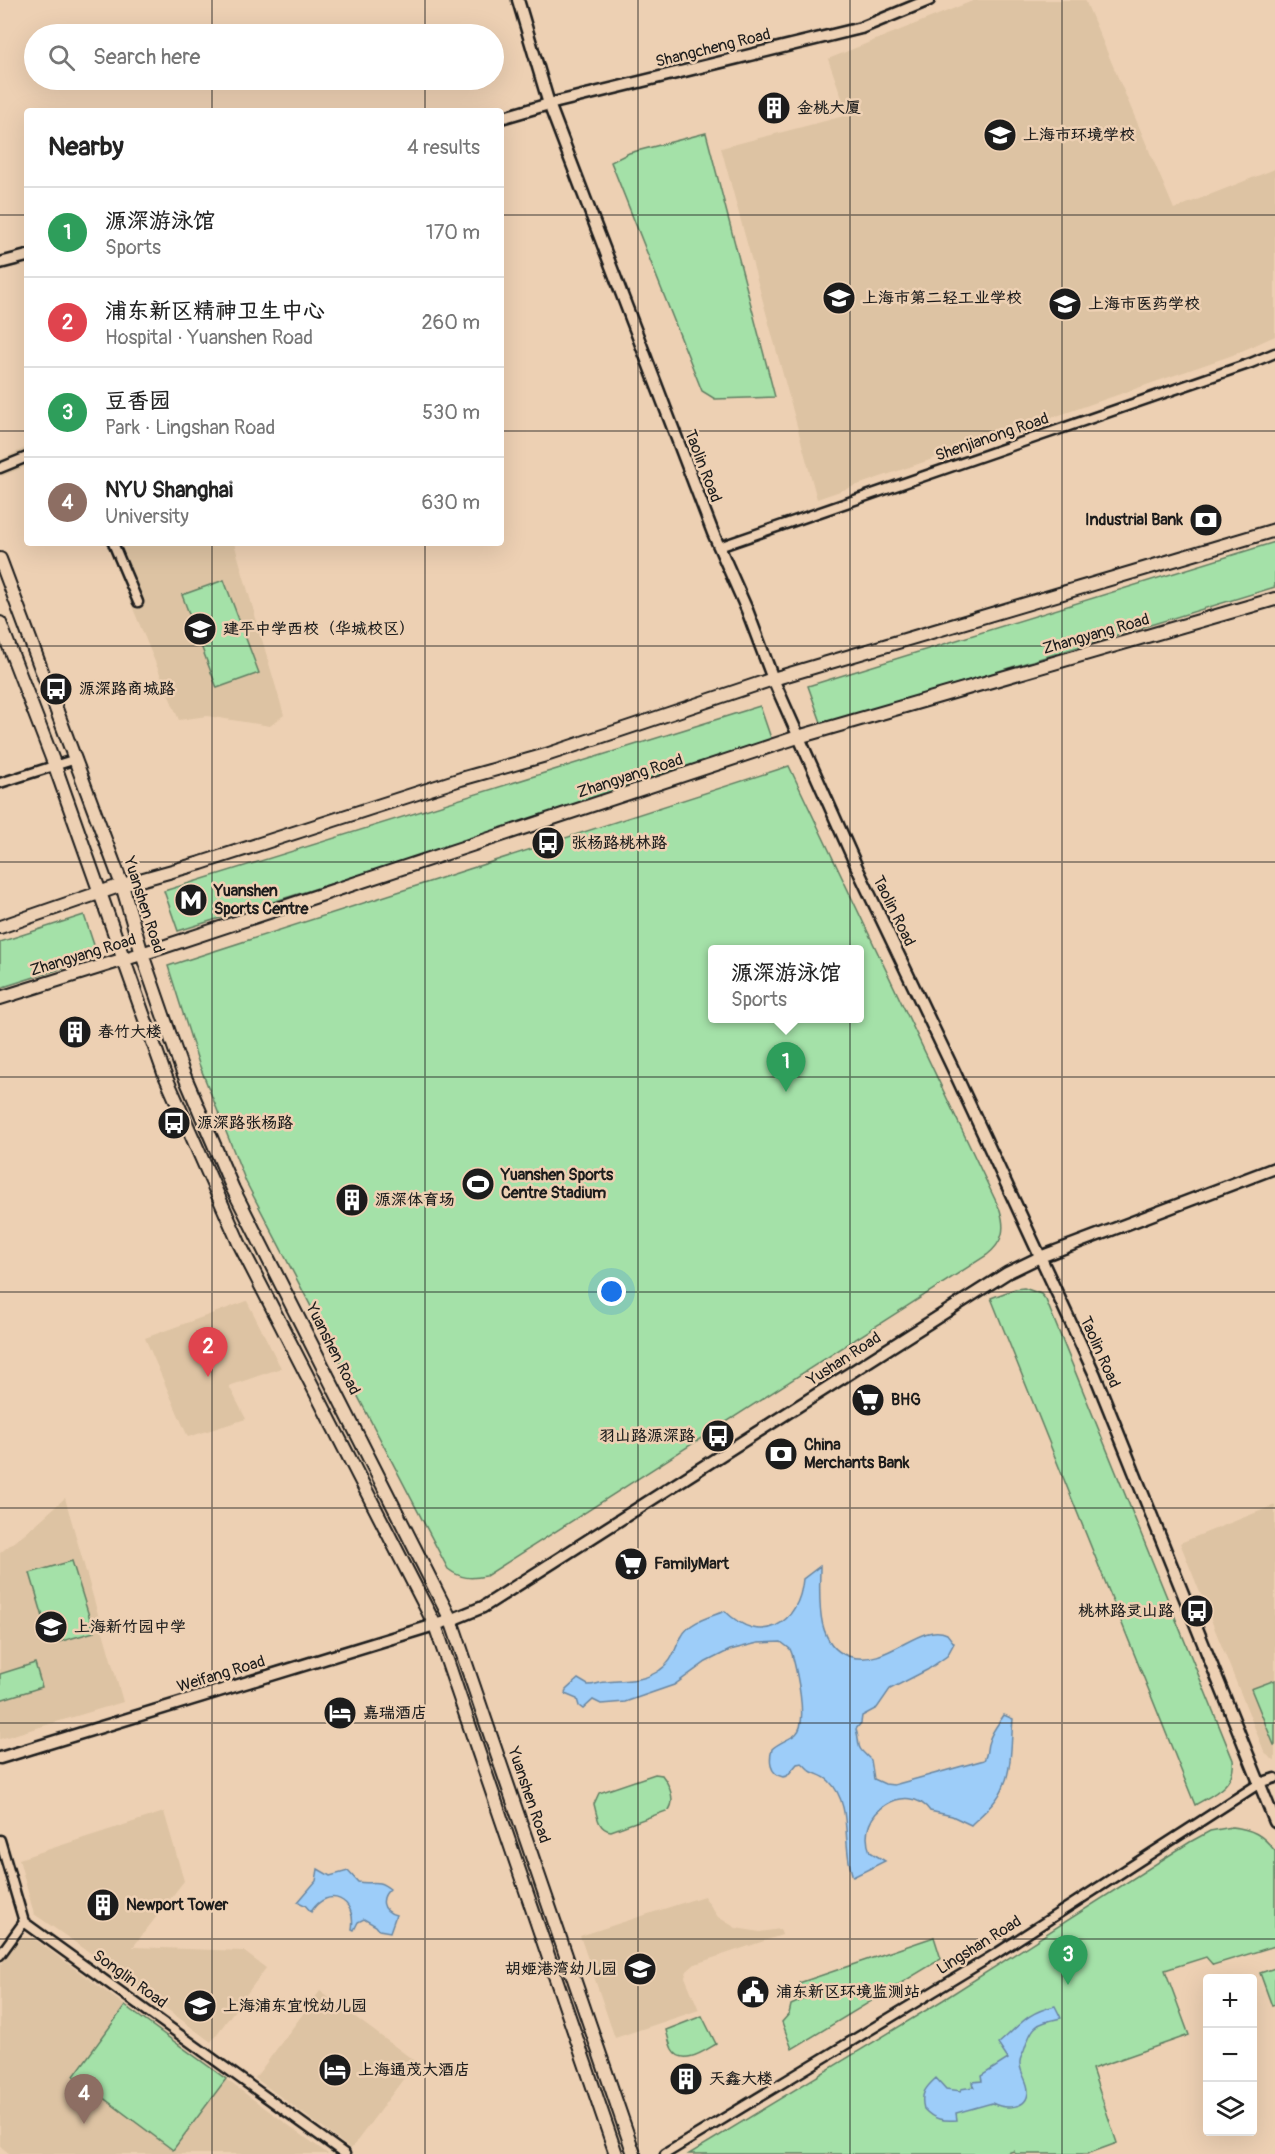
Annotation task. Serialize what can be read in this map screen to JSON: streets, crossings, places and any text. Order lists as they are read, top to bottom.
{
  "streets": {
    "main road": ["Zhangyang Road", "Yuanshen Road"],
    "street": [
      "Shangcheng Road",
      "Shenjianong Road",
      "Taolin Road",
      "Yushan Road",
      "Weifang Road",
      "Lingshan Road",
      "Songlin Road"
    ]
  },
  "crossings": [
    ["Shangcheng Road", "Taolin Road"],
    ["Shenjianong Road", "Taolin Road"],
    ["Taolin Road", "Zhangyang Road"],
    ["Taolin Road", "Yushan Road"],
    ["Taolin Road", "Lingshan Road"],
    ["Zhangyang Road", "Yuanshen Road"],
    ["Yuanshen Road", "Yushan Road"],
    ["Yuanshen Road", "Weifang Road"],
    ["Yushan Road", "Weifang Road"]
  ],
  "places": {
    "building": [
      "金桃大厦",
      "春竹大楼",
      "源深体育场",
      "Newport Tower",
      "天鑫大楼"
    ],
    "school or university": [
      "上海市环境学校",
      "上海市第二轻工业学校",
      "上海市医药学校",
      "建平中学西校（华城校区）",
      "上海新竹园中学",
      "胡姬港湾幼儿园",
      "上海浦东宜悦幼儿园"
    ],
    "bank": ["Industrial Bank", "China Merchants Bank"],
    "bus stop": [
      "源深路商城路",
      "张杨路桃林路",
      "源深路张杨路",
      "羽山路源深路",
      "桃林路灵山路"
    ],
    "metro station": ["Yuanshen Sports Centre"],
    "sports": ["Yuanshen Sports Centre Stadium"],
    "supermarket": ["BHG", "FamilyMart"],
    "hotel": ["嘉瑞酒店", "上海通茂大酒店"],
    "public building": ["浦东新区环境监测站"]
  },
  "page": {
    "search": "Search here",
    "heading": ["Nearby", "4 results"],
    "list": [
      {
        "mark": "1",
        "name": "源深游泳馆",
        "note": "Sports",
        "value": "170 m"
      },
      {
        "mark": "2",
        "name": "浦东新区精神卫生中心",
        "note": "Hospital · Yuanshen Road",
        "value": "260 m"
      },
      {
        "mark": "3",
        "name": "豆香园",
        "note": "Park · Lingshan Road",
        "value": "530 m"
      },
      {
        "mark": "4",
        "name": "NYU Shanghai",
        "note": "University",
        "value": "630 m"
      }
    ],
    "popup": ["源深游泳馆", "Sports"],
    "pins": [
      "1",
      "2",
      "3",
      "4"
    ],
    "map_buttons": ["+", "−"]
  }
}
